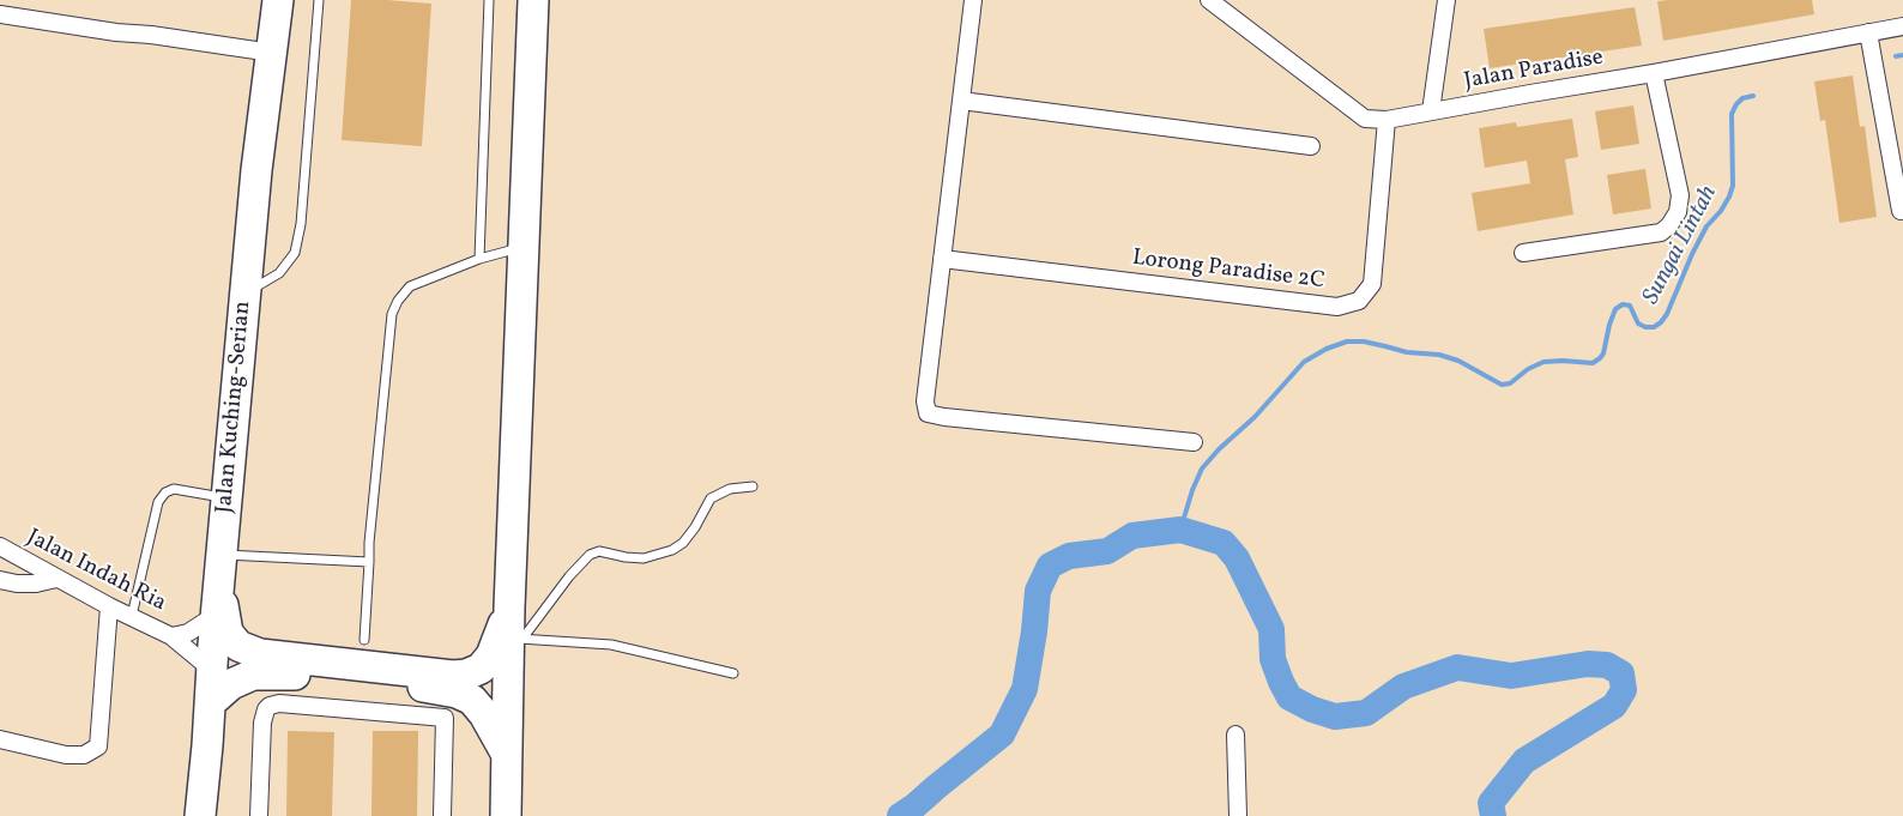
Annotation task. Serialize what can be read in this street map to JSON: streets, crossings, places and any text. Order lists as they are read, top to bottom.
{
  "streets": {
    "highway": ["Jalan Kuching-Serian"],
    "street": ["Jalan Paradise", "Lorong Paradise 2C", "Jalan Indah Ria"]
  },
  "crossings": [
    ["Jalan Paradise", "Lorong Paradise 2C"],
    ["Jalan Kuching-Serian", "Jalan Indah Ria"]
  ],
  "water": ["Sungai Lintah"]
}
